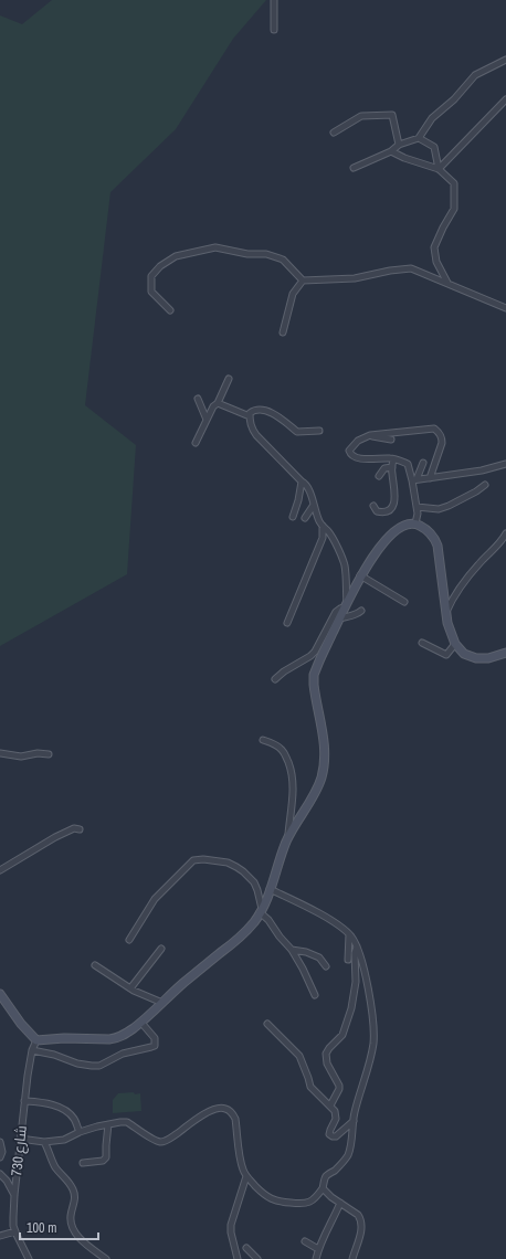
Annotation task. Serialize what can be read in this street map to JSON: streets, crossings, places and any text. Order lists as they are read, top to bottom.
{
  "streets": {
    "street": ["شارع 730"]
  },
  "scale_bar": "100 m"
}
